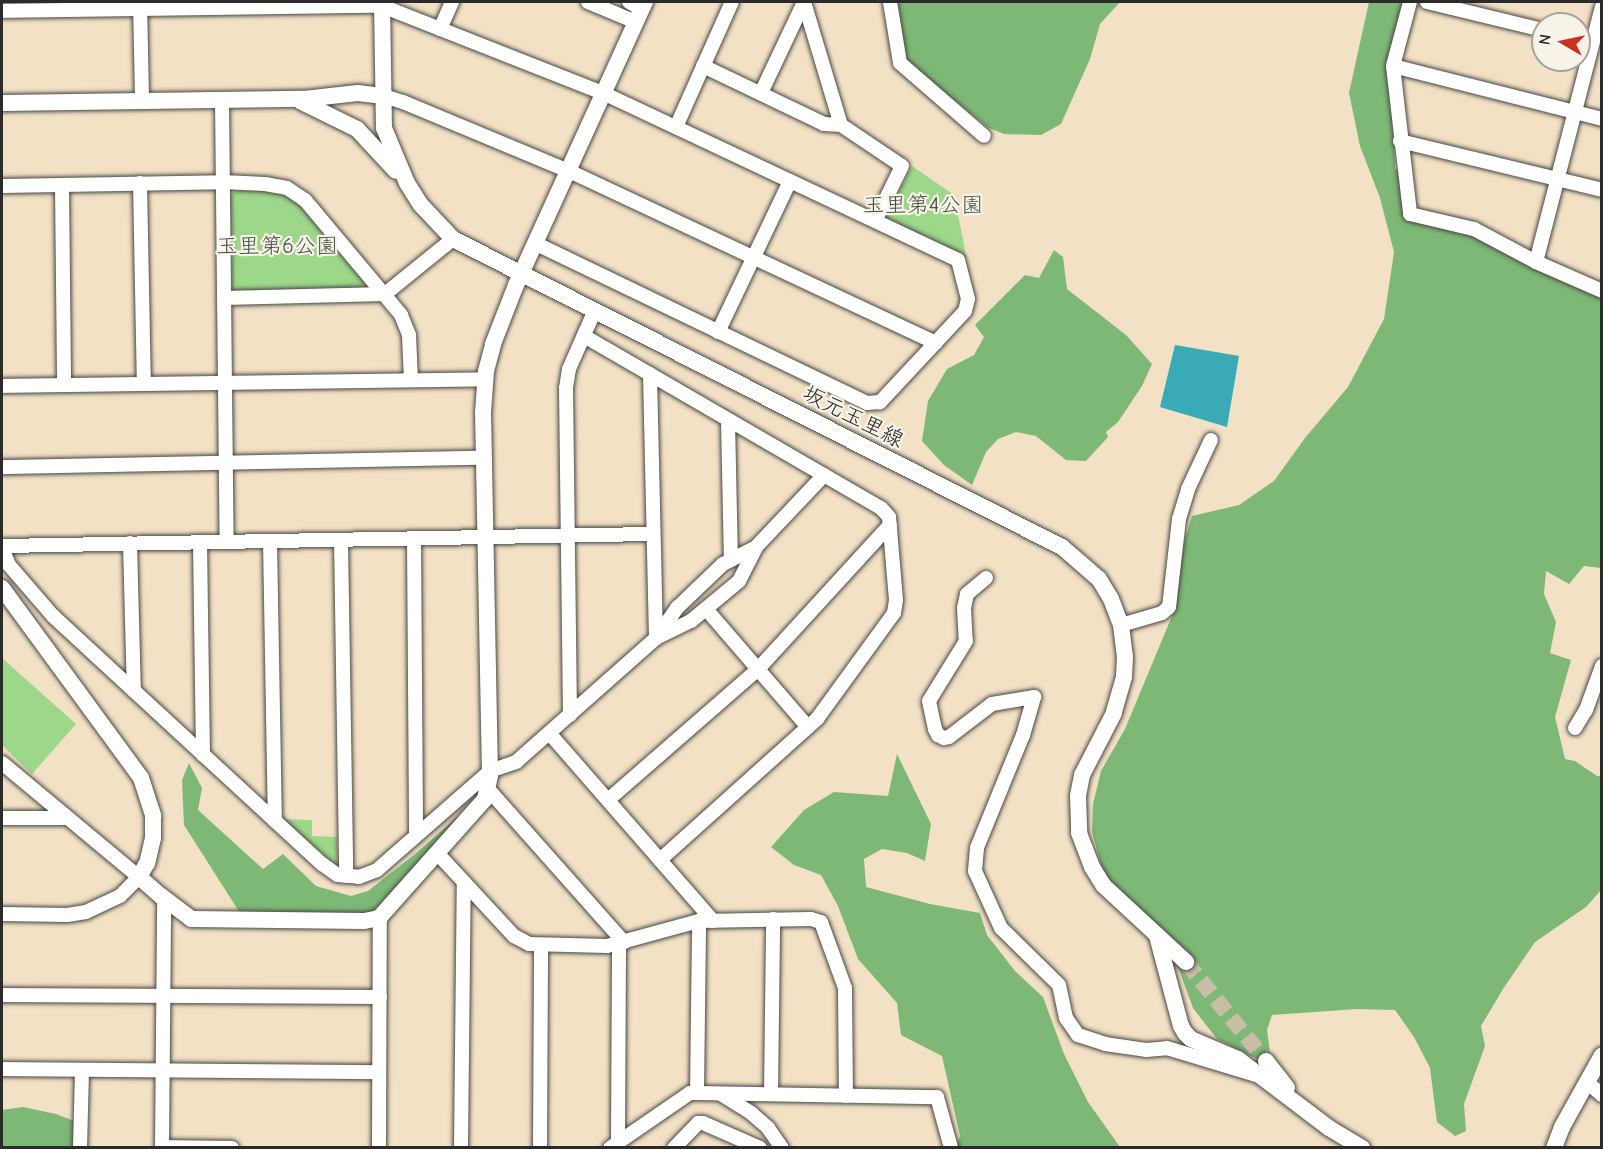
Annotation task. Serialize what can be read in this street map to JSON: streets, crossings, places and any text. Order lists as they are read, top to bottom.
{
  "streets": {
    "street": ["坂元玉里線"]
  },
  "parks": ["玉里第4公園", "玉里第6公園"],
  "north": "left"
}
